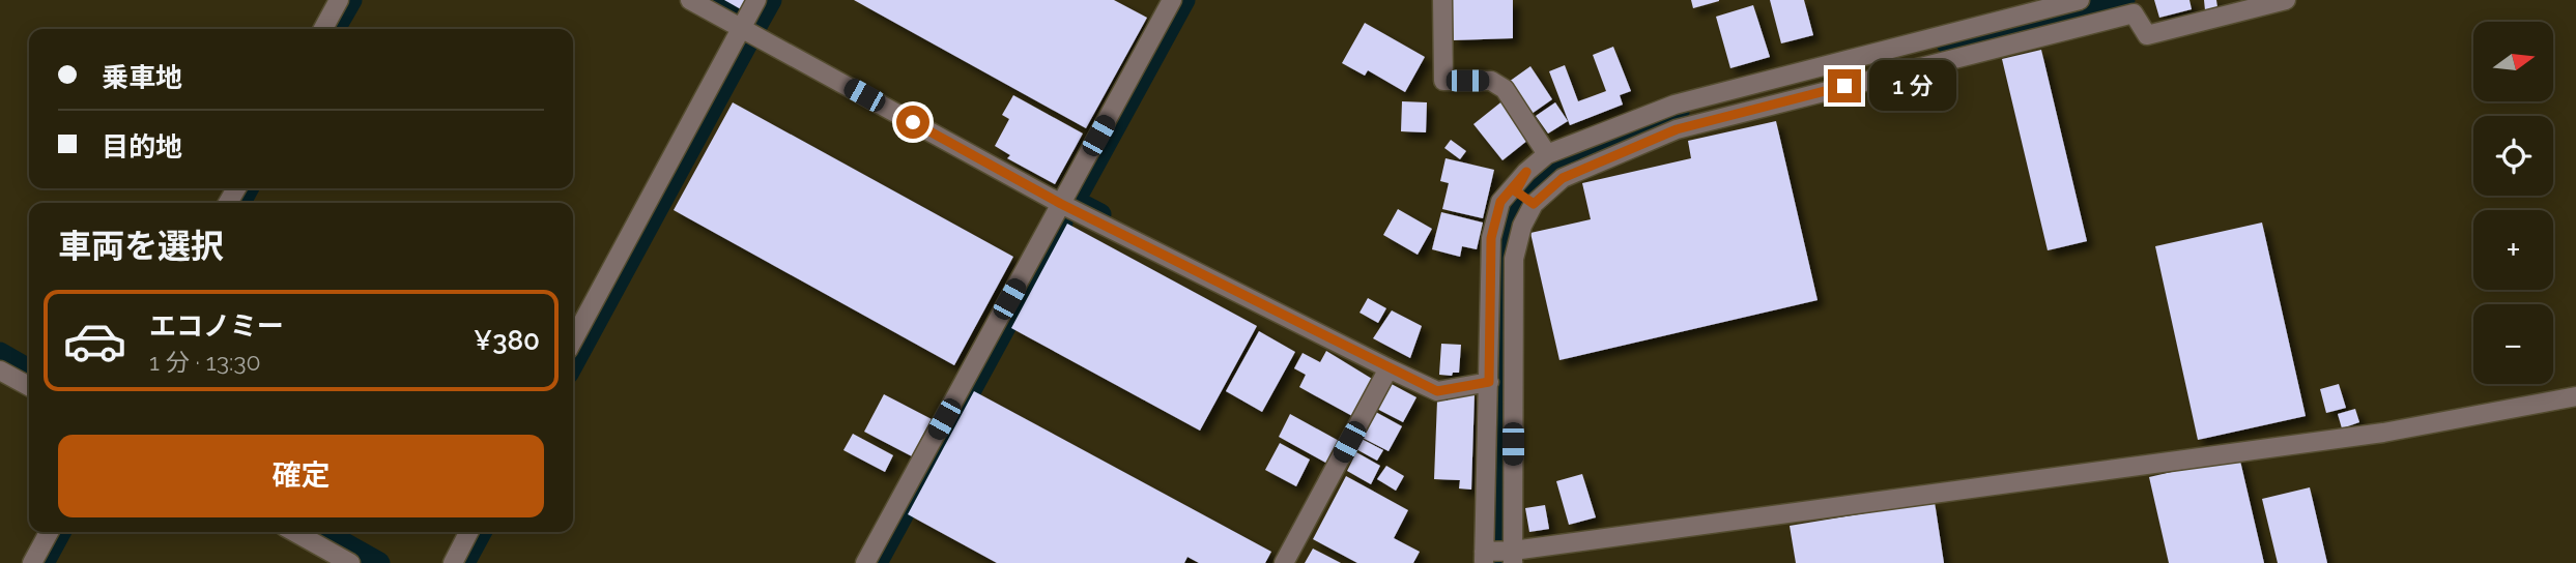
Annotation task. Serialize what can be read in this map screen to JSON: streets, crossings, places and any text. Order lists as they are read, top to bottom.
{
  "north": "right",
  "page": {
    "map_buttons": ["+", "−"],
    "banner": ["乗車地", "目的地"],
    "bubble": "1 分",
    "heading": "車両を選択",
    "list": [
      {
        "name": "エコノミー",
        "note": "1 分 · 13:30",
        "value": "¥380"
      }
    ],
    "buttons": "確定"
  }
}
